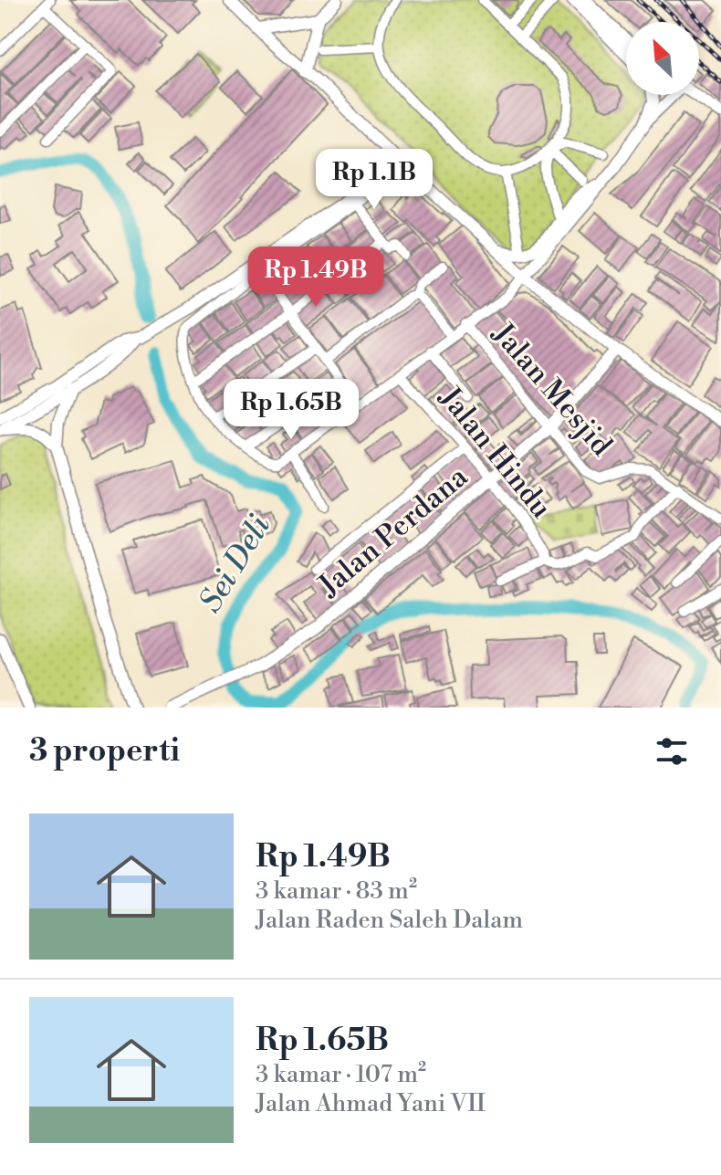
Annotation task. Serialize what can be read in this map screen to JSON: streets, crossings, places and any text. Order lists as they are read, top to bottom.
{
  "streets": {
    "main road": ["Jalan Perdana"],
    "street": ["Jalan Mesjid", "Jalan Hindu"]
  },
  "crossings": [
    ["Jalan Mesjid", "Jalan Perdana"],
    ["Jalan Hindu", "Jalan Perdana"]
  ],
  "water": ["Sei Deli"],
  "north": "top left",
  "page": {
    "price": ["Rp 1.1B", "Rp 1.49B", "Rp 1.65B"],
    "heading": "3 properti",
    "list": [
      {
        "name": "Rp 1.49B",
        "note": "3 kamar · 83 m² · Jalan Raden Saleh Dalam"
      },
      {
        "name": "Rp 1.65B",
        "note": "3 kamar · 107 m² · Jalan Ahmad Yani VII"
      }
    ]
  }
}
